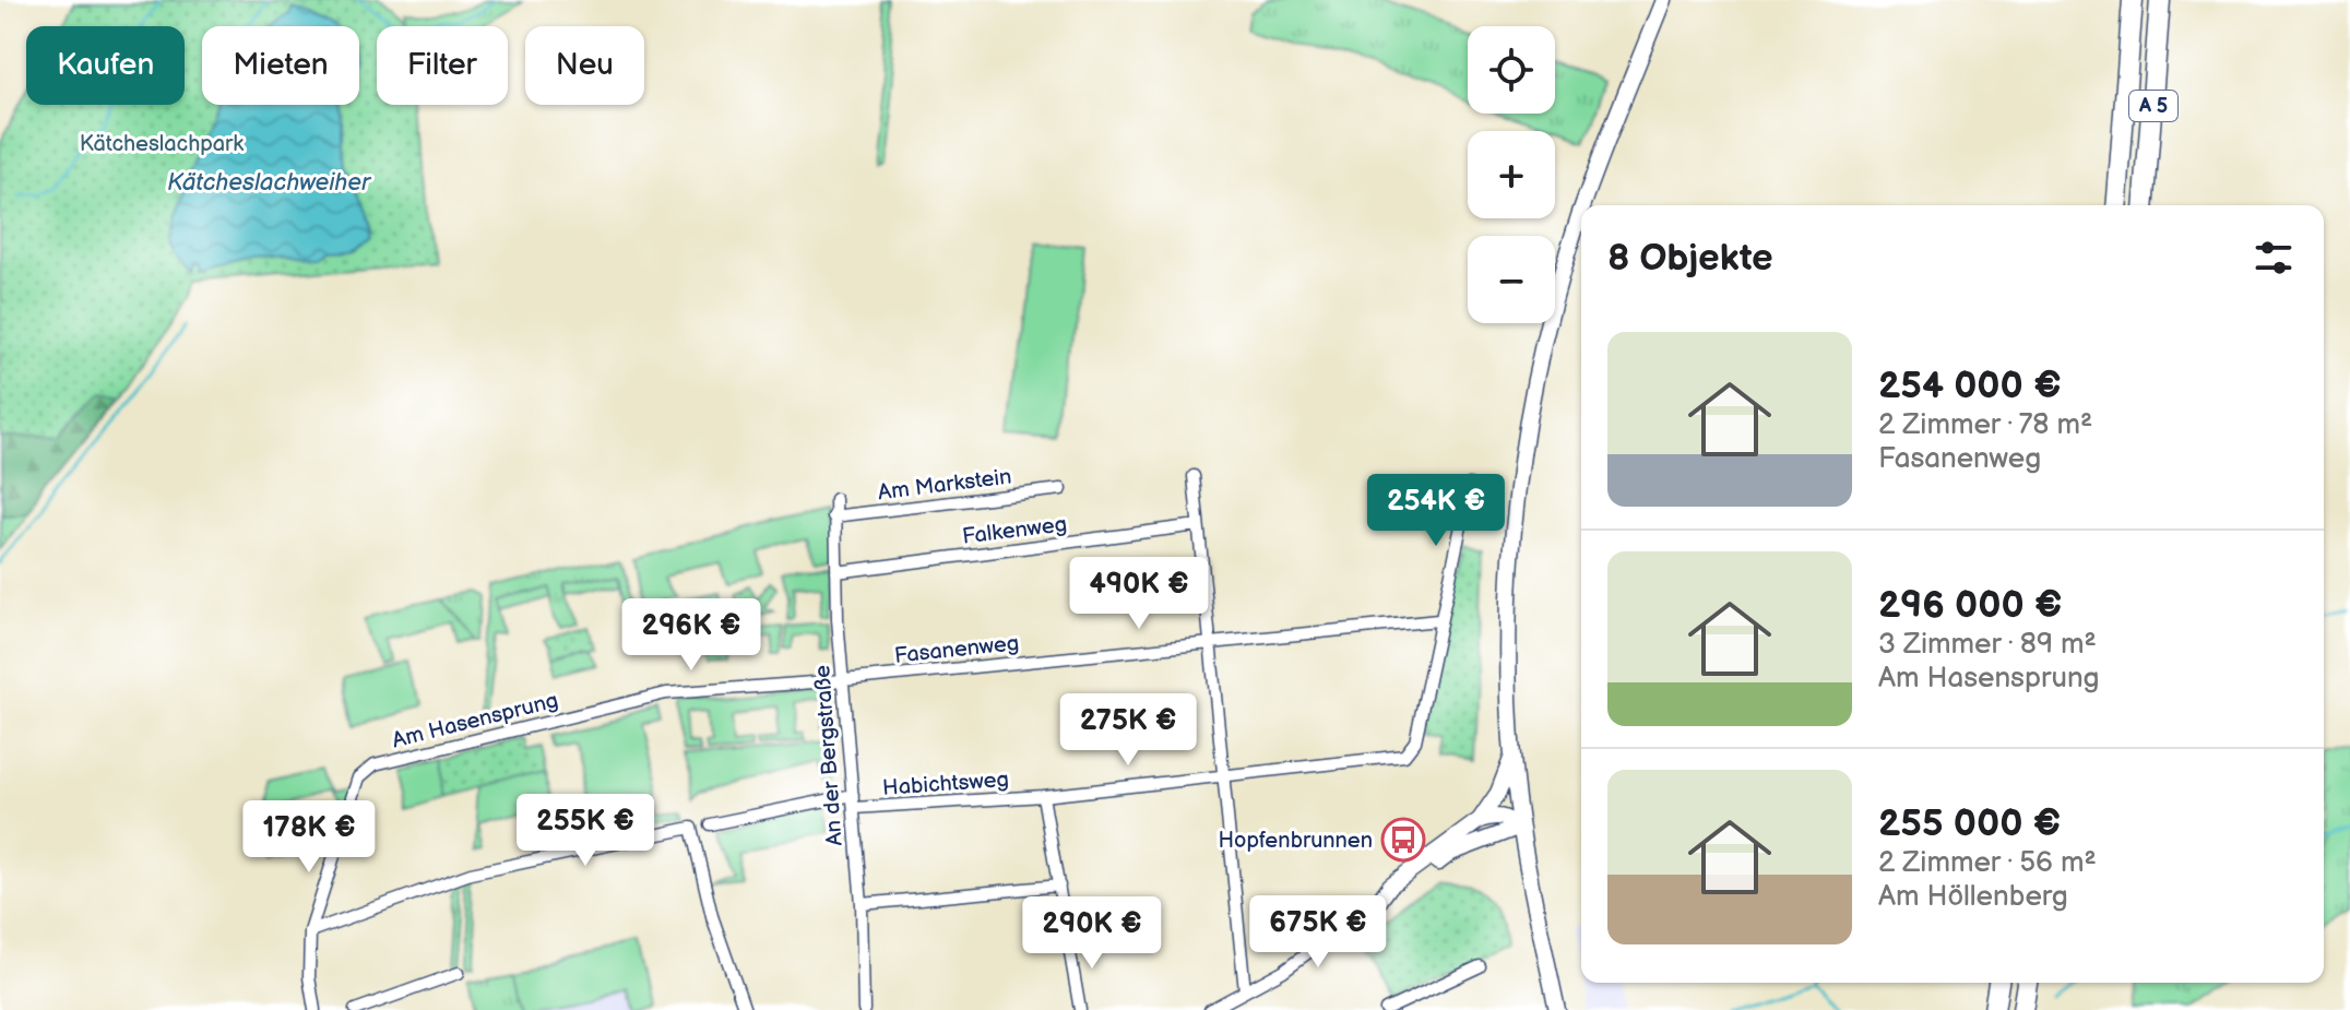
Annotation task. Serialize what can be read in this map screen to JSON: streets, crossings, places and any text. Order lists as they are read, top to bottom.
{
  "streets": {
    "highway": ["A 5"],
    "street": [
      "Am Markstein",
      "Falkenweg",
      "Fasanenweg",
      "Am Hasensprung",
      "An der Bergstraße",
      "Habichtsweg"
    ]
  },
  "crossings": [
    ["Am Markstein", "An der Bergstraße"],
    ["Falkenweg", "An der Bergstraße"],
    ["Fasanenweg", "Am Hasensprung"],
    ["Fasanenweg", "An der Bergstraße"],
    ["Fasanenweg", "Habichtsweg"],
    ["Am Hasensprung", "An der Bergstraße"],
    ["An der Bergstraße", "Habichtsweg"]
  ],
  "water": ["Kätcheslachweiher"],
  "parks": ["Kätcheslachpark"],
  "places": {
    "bus stop": ["Hopfenbrunnen"]
  },
  "page": {
    "map_buttons": ["+", "−"],
    "chip": [
      "Kaufen",
      "Mieten",
      "Filter",
      "Neu"
    ],
    "heading": "8 Objekte",
    "list": [
      {
        "name": "254 000 €",
        "note": "2 Zimmer · 78 m² · Fasanenweg"
      },
      {
        "name": "296 000 €",
        "note": "3 Zimmer · 89 m² · Am Hasensprung"
      },
      {
        "name": "255 000 €",
        "note": "2 Zimmer · 56 m² · Am Höllenberg"
      }
    ],
    "price": [
      "254K €",
      "490K €",
      "296K €",
      "275K €",
      "255K €",
      "178K €",
      "675K €",
      "290K €"
    ]
  }
}
